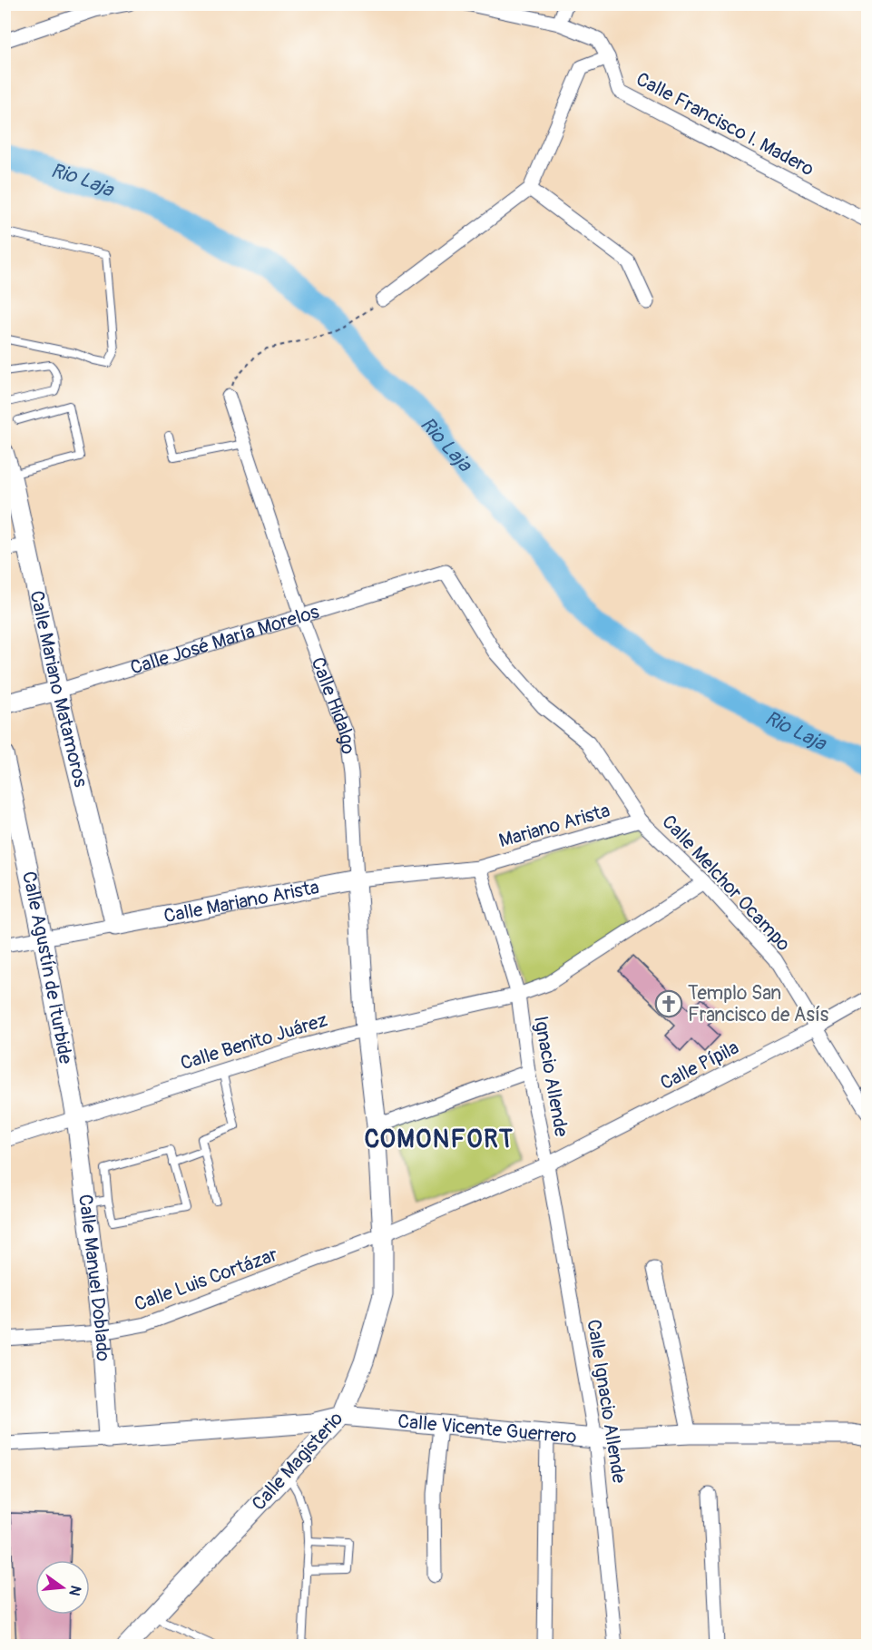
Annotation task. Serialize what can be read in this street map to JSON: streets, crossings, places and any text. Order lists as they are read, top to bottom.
{
  "streets": {
    "street": [
      "Calle Francisco I. Madero",
      "Calle José María Morelos",
      "Calle Mariano Matamoros",
      "Calle Hidalgo",
      "Mariano Arista",
      "Calle Melchor Ocampo",
      "Calle Mariano Arista",
      "Calle Agustín de Iturbide",
      "Calle Benito Juárez",
      "Calle Pípila",
      "Ignacio Allende",
      "Calle Manuel Doblado",
      "Calle Luis Cortázar",
      "Calle Ignacio Allende",
      "Calle Vicente Guerrero",
      "Calle Magisterio"
    ]
  },
  "crossings": [
    ["Calle José María Morelos", "Calle Mariano Matamoros"],
    ["Calle José María Morelos", "Calle Hidalgo"],
    ["Calle José María Morelos", "Calle Melchor Ocampo"],
    ["Calle Mariano Matamoros", "Calle Mariano Arista"],
    ["Calle Hidalgo", "Calle Mariano Arista"],
    ["Calle Hidalgo", "Calle Benito Juárez"],
    ["Calle Hidalgo", "Calle Magisterio"],
    ["Mariano Arista", "Calle Melchor Ocampo"],
    ["Mariano Arista", "Calle Mariano Arista"],
    ["Mariano Arista", "Ignacio Allende"],
    ["Calle Melchor Ocampo", "Calle Benito Juárez"],
    ["Calle Melchor Ocampo", "Calle Pípila"],
    ["Calle Mariano Arista", "Calle Agustín de Iturbide"],
    ["Calle Mariano Arista", "Ignacio Allende"],
    ["Calle Agustín de Iturbide", "Calle Benito Juárez"],
    ["Calle Agustín de Iturbide", "Calle Manuel Doblado"],
    ["Calle Benito Juárez", "Ignacio Allende"],
    ["Calle Benito Juárez", "Calle Manuel Doblado"],
    ["Calle Pípila", "Ignacio Allende"],
    ["Calle Pípila", "Calle Luis Cortázar"],
    ["Calle Pípila", "Calle Ignacio Allende"],
    ["Calle Pípila", "Calle Magisterio"],
    ["Ignacio Allende", "Calle Ignacio Allende"],
    ["Calle Manuel Doblado", "Calle Luis Cortázar"],
    ["Calle Manuel Doblado", "Calle Vicente Guerrero"],
    ["Calle Luis Cortázar", "Calle Magisterio"],
    ["Calle Ignacio Allende", "Calle Vicente Guerrero"],
    ["Calle Vicente Guerrero", "Calle Magisterio"]
  ],
  "districts": ["COMONFORT"],
  "water": ["Rio Laja"],
  "places": {
    "church": ["Templo San Francisco de Asís"]
  },
  "north": "right"
}
